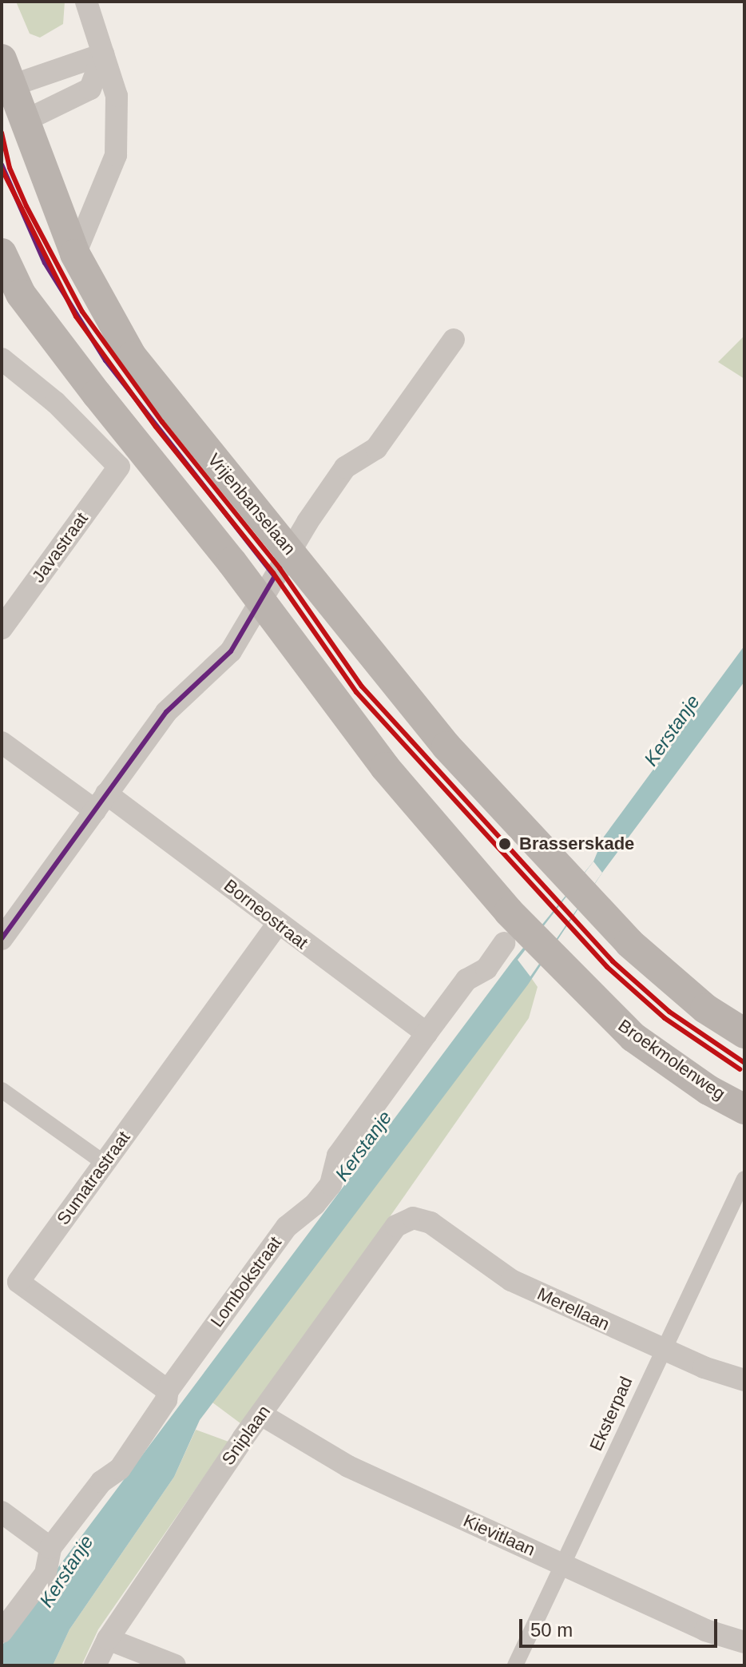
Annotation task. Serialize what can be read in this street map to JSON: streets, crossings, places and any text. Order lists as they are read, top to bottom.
{
  "streets": {
    "main road": ["Vrijenbanselaan", "Broekmolenweg"],
    "street": [
      "Javastraat",
      "Borneostraat",
      "Sumatrastraat",
      "Lombokstraat",
      "Merellaan",
      "Eksterpad",
      "Sniplaan",
      "Kievitlaan"
    ]
  },
  "crossings": [
    ["Borneostraat", "Sumatrastraat"],
    ["Borneostraat", "Lombokstraat"],
    ["Sumatrastraat", "Lombokstraat"],
    ["Merellaan", "Eksterpad"],
    ["Merellaan", "Sniplaan"],
    ["Eksterpad", "Kievitlaan"],
    ["Sniplaan", "Kievitlaan"]
  ],
  "water": ["Kerstanje"],
  "places": ["Brasserskade"],
  "scale_bar": "50 m"
}
